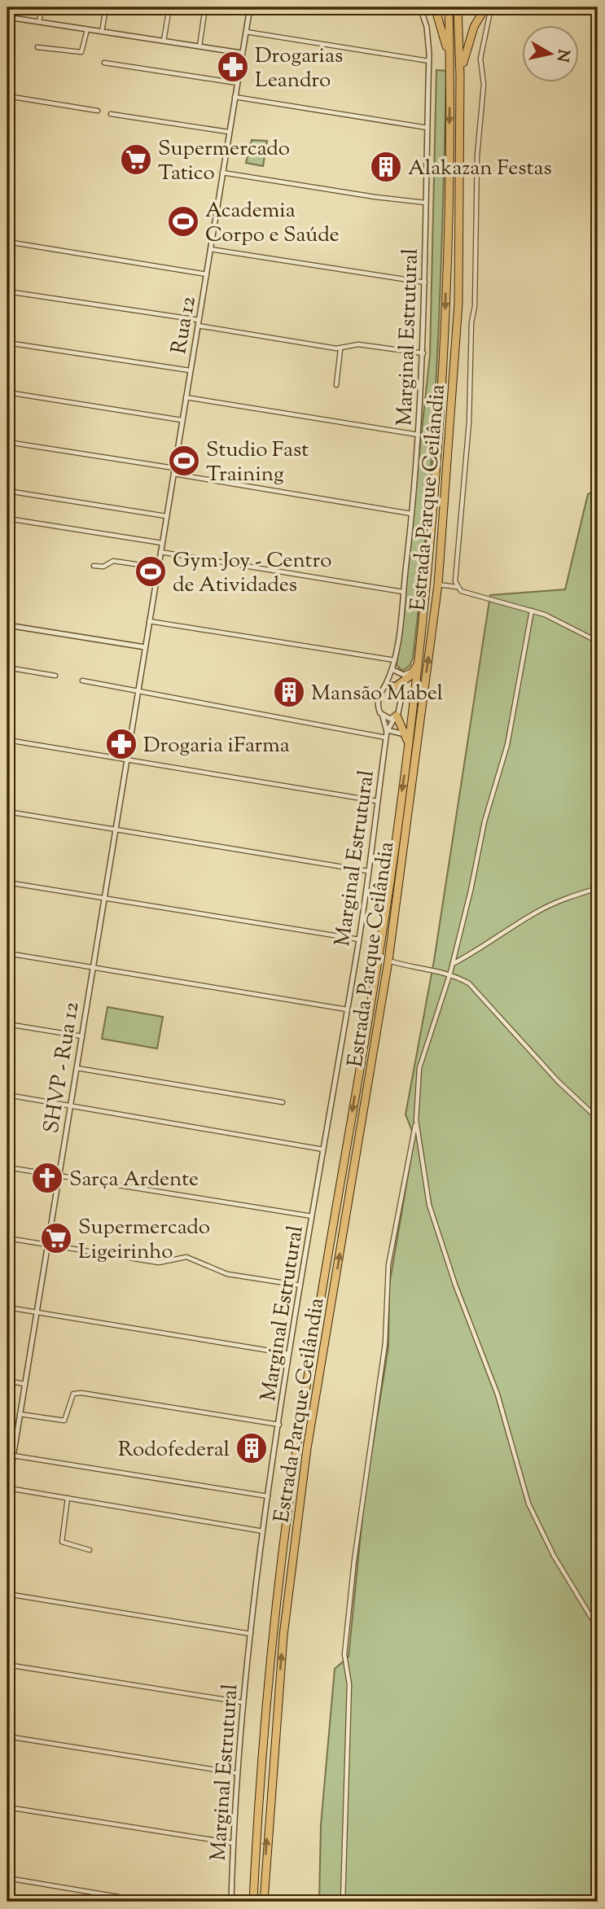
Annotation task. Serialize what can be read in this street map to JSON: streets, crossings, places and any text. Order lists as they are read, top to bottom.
{
  "streets": {
    "highway": ["Estrada Parque Ceilândia"],
    "street": ["Rua 12", "Marginal Estrutural", "SHVP - Rua 12"]
  },
  "crossings": [
    ["Rua 12", "SHVP - Rua 12"]
  ],
  "places": {
    "pharmacy": ["Drogarias Leandro", "Drogaria iFarma"],
    "supermarket": ["Supermercado Tatico", "Supermercado Ligeirinho"],
    "building": ["Alakazan Festas", "Mansão Mabel", "Rodofederal"],
    "sports": ["Academia Corpo e Saúde", "Studio Fast Training", "Gym Joy - Centro de Atividades"],
    "church": ["Sarça Ardente"]
  },
  "north": "right"
}
